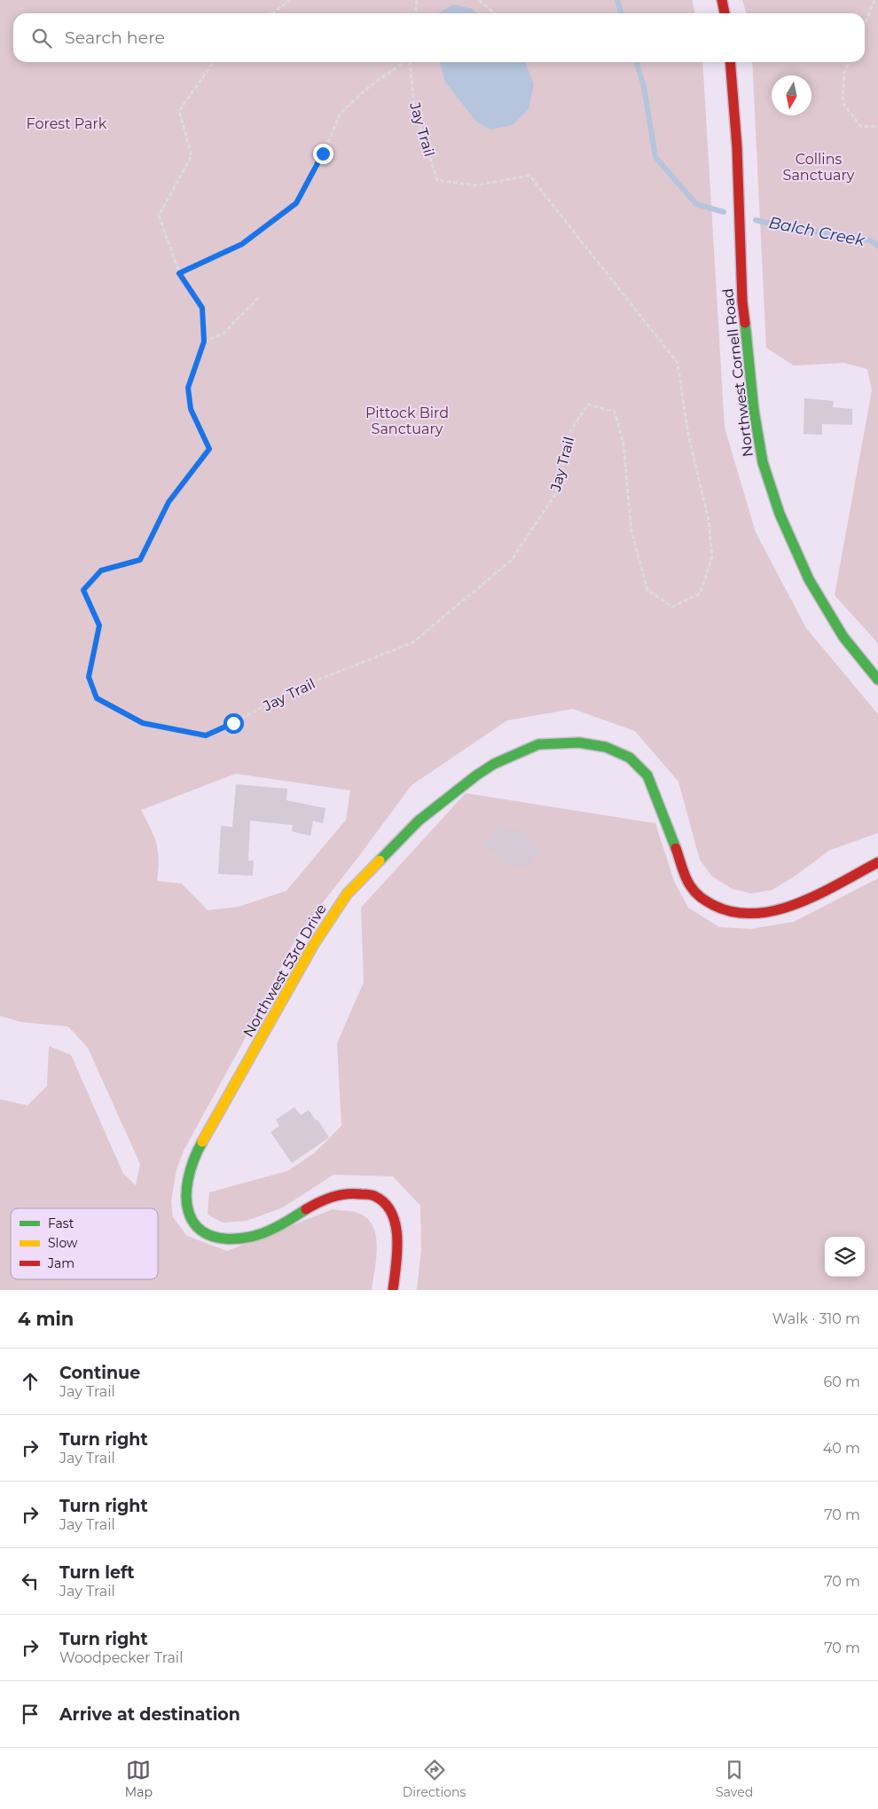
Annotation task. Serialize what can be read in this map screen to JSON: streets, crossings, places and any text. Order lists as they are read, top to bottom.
{
  "streets": {
    "street": ["Northwest Cornell Road", "Northwest 53rd Drive"],
    "path": ["Jay Trail"]
  },
  "water": ["Balch Creek"],
  "parks": ["Forest Park", "Collins Sanctuary", "Pittock Bird Sanctuary"],
  "legend": ["Fast", "Slow", "Jam"],
  "north": "bottom",
  "page": {
    "search": "Search here",
    "heading": ["4 min", "Walk · 310 m"],
    "list": [
      ["Continue", "Jay Trail", "60 m"],
      ["Turn right", "Jay Trail", "40 m"],
      ["Turn right", "Jay Trail", "70 m"],
      ["Turn left", "Jay Trail", "70 m"],
      ["Turn right", "Woodpecker Trail", "70 m"],
      "Arrive at destination"
    ],
    "nav": ["Map", "Directions", "Saved"]
  }
}
